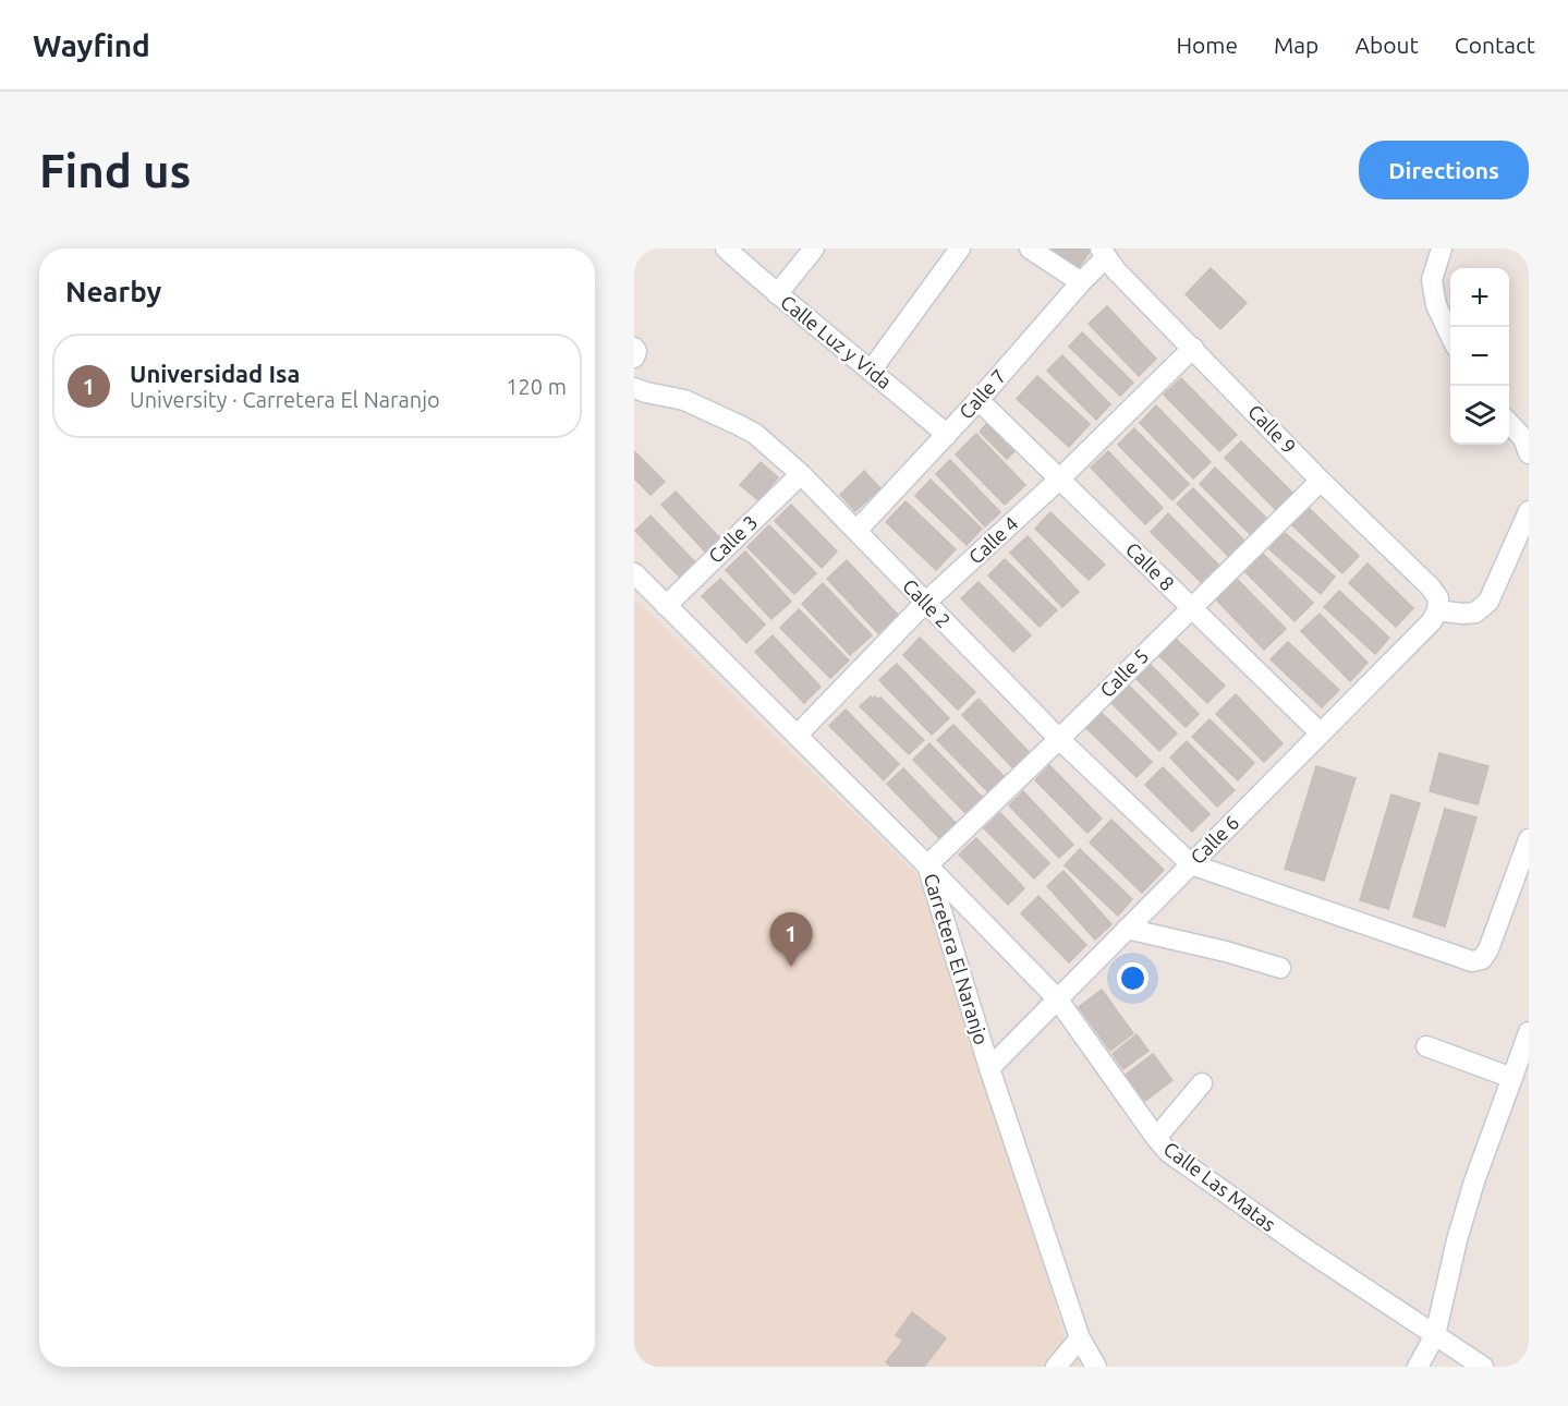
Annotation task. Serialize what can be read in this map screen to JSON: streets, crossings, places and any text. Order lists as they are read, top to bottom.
{
  "streets": {
    "street": [
      "Calle Luz y Vida",
      "Calle 7",
      "Calle 9",
      "Calle 3",
      "Calle 4",
      "Calle 8",
      "Calle 2",
      "Calle 5",
      "Calle 6",
      "Carretera El Naranjo",
      "Calle Las Matas"
    ]
  },
  "crossings": [
    ["Calle Luz y Vida", "Calle 7"],
    ["Calle 7", "Calle 9"],
    ["Calle 7", "Calle 8"],
    ["Calle 7", "Calle 2"],
    ["Calle 9", "Calle 4"],
    ["Calle 9", "Calle 5"],
    ["Calle 9", "Calle 6"],
    ["Calle 3", "Calle 2"],
    ["Calle 3", "Carretera El Naranjo"],
    ["Calle 4", "Calle 8"],
    ["Calle 4", "Calle 2"],
    ["Calle 4", "Carretera El Naranjo"],
    ["Calle 8", "Calle 5"],
    ["Calle 8", "Calle 6"],
    ["Calle 2", "Calle 5"],
    ["Calle 2", "Calle 6"],
    ["Calle 5", "Carretera El Naranjo"],
    ["Calle 5", "Calle Las Matas"],
    ["Calle 6", "Carretera El Naranjo"],
    ["Calle 6", "Calle Las Matas"],
    ["Carretera El Naranjo", "Calle Las Matas"]
  ],
  "page": {
    "header": "Wayfind",
    "nav": [
      "Home",
      "Map",
      "About",
      "Contact"
    ],
    "buttons": "Directions",
    "title": "Find us",
    "heading": "Nearby",
    "map_buttons": ["+", "−"],
    "list": [
      {
        "mark": "1",
        "name": "Universidad Isa",
        "note": "University · Carretera El Naranjo",
        "value": "120 m"
      }
    ],
    "pins": "1"
  }
}
